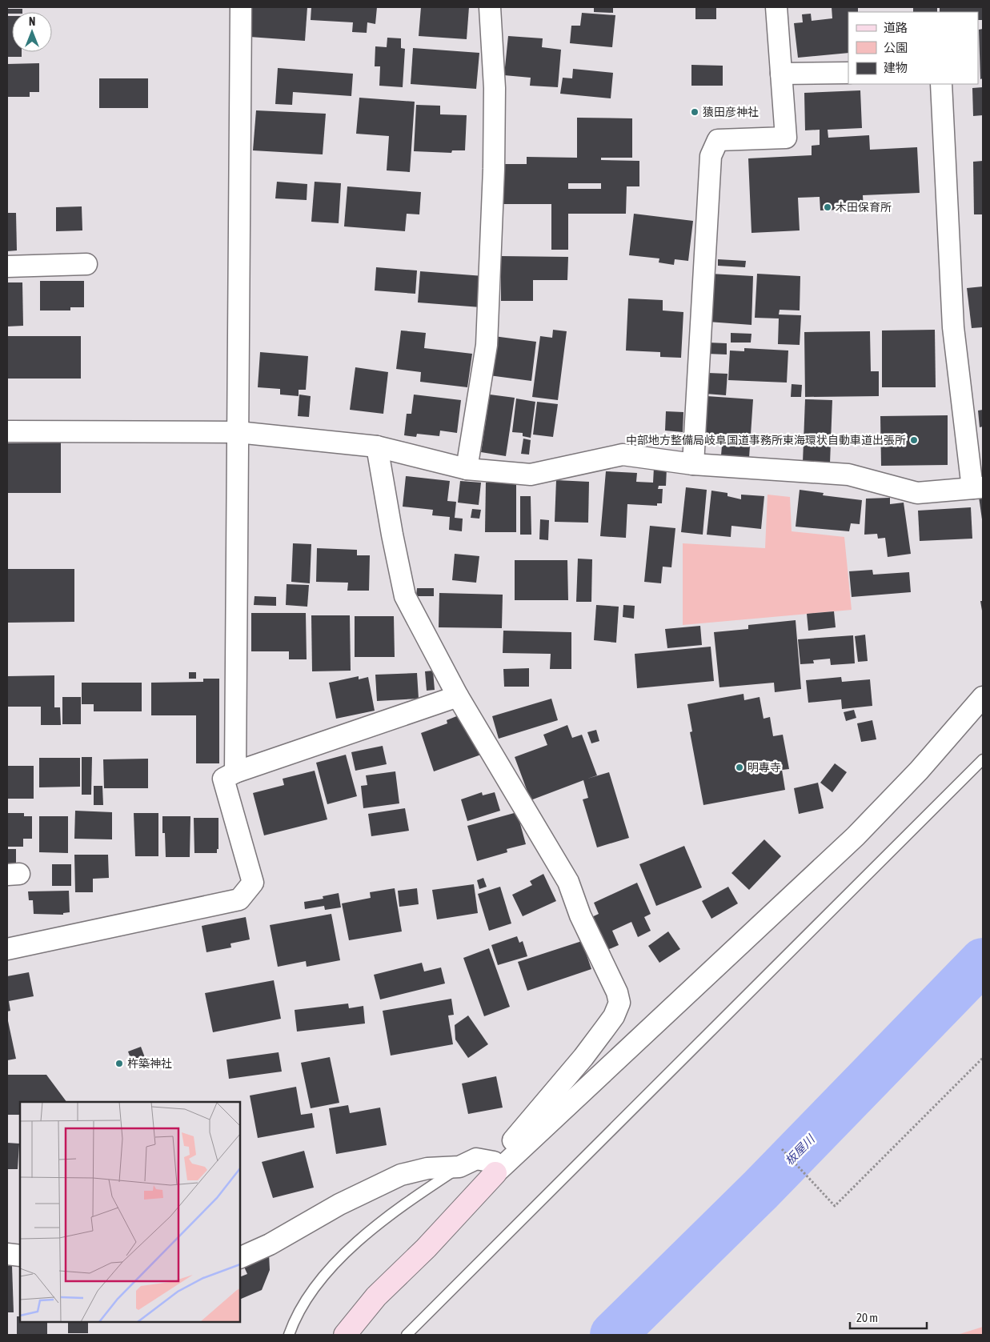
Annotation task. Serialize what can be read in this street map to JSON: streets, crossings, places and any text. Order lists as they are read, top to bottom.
{
  "water": ["板屋川"],
  "places": [
    "猿田彦神社",
    "木田保育所",
    "中部地方整備局岐阜国道事務所東海環状自動車道出張所",
    "明專寺",
    "杵築神社"
  ],
  "legend": ["道路", "公園", "建物"],
  "scale_bar": "20 m",
  "north": "top"
}
